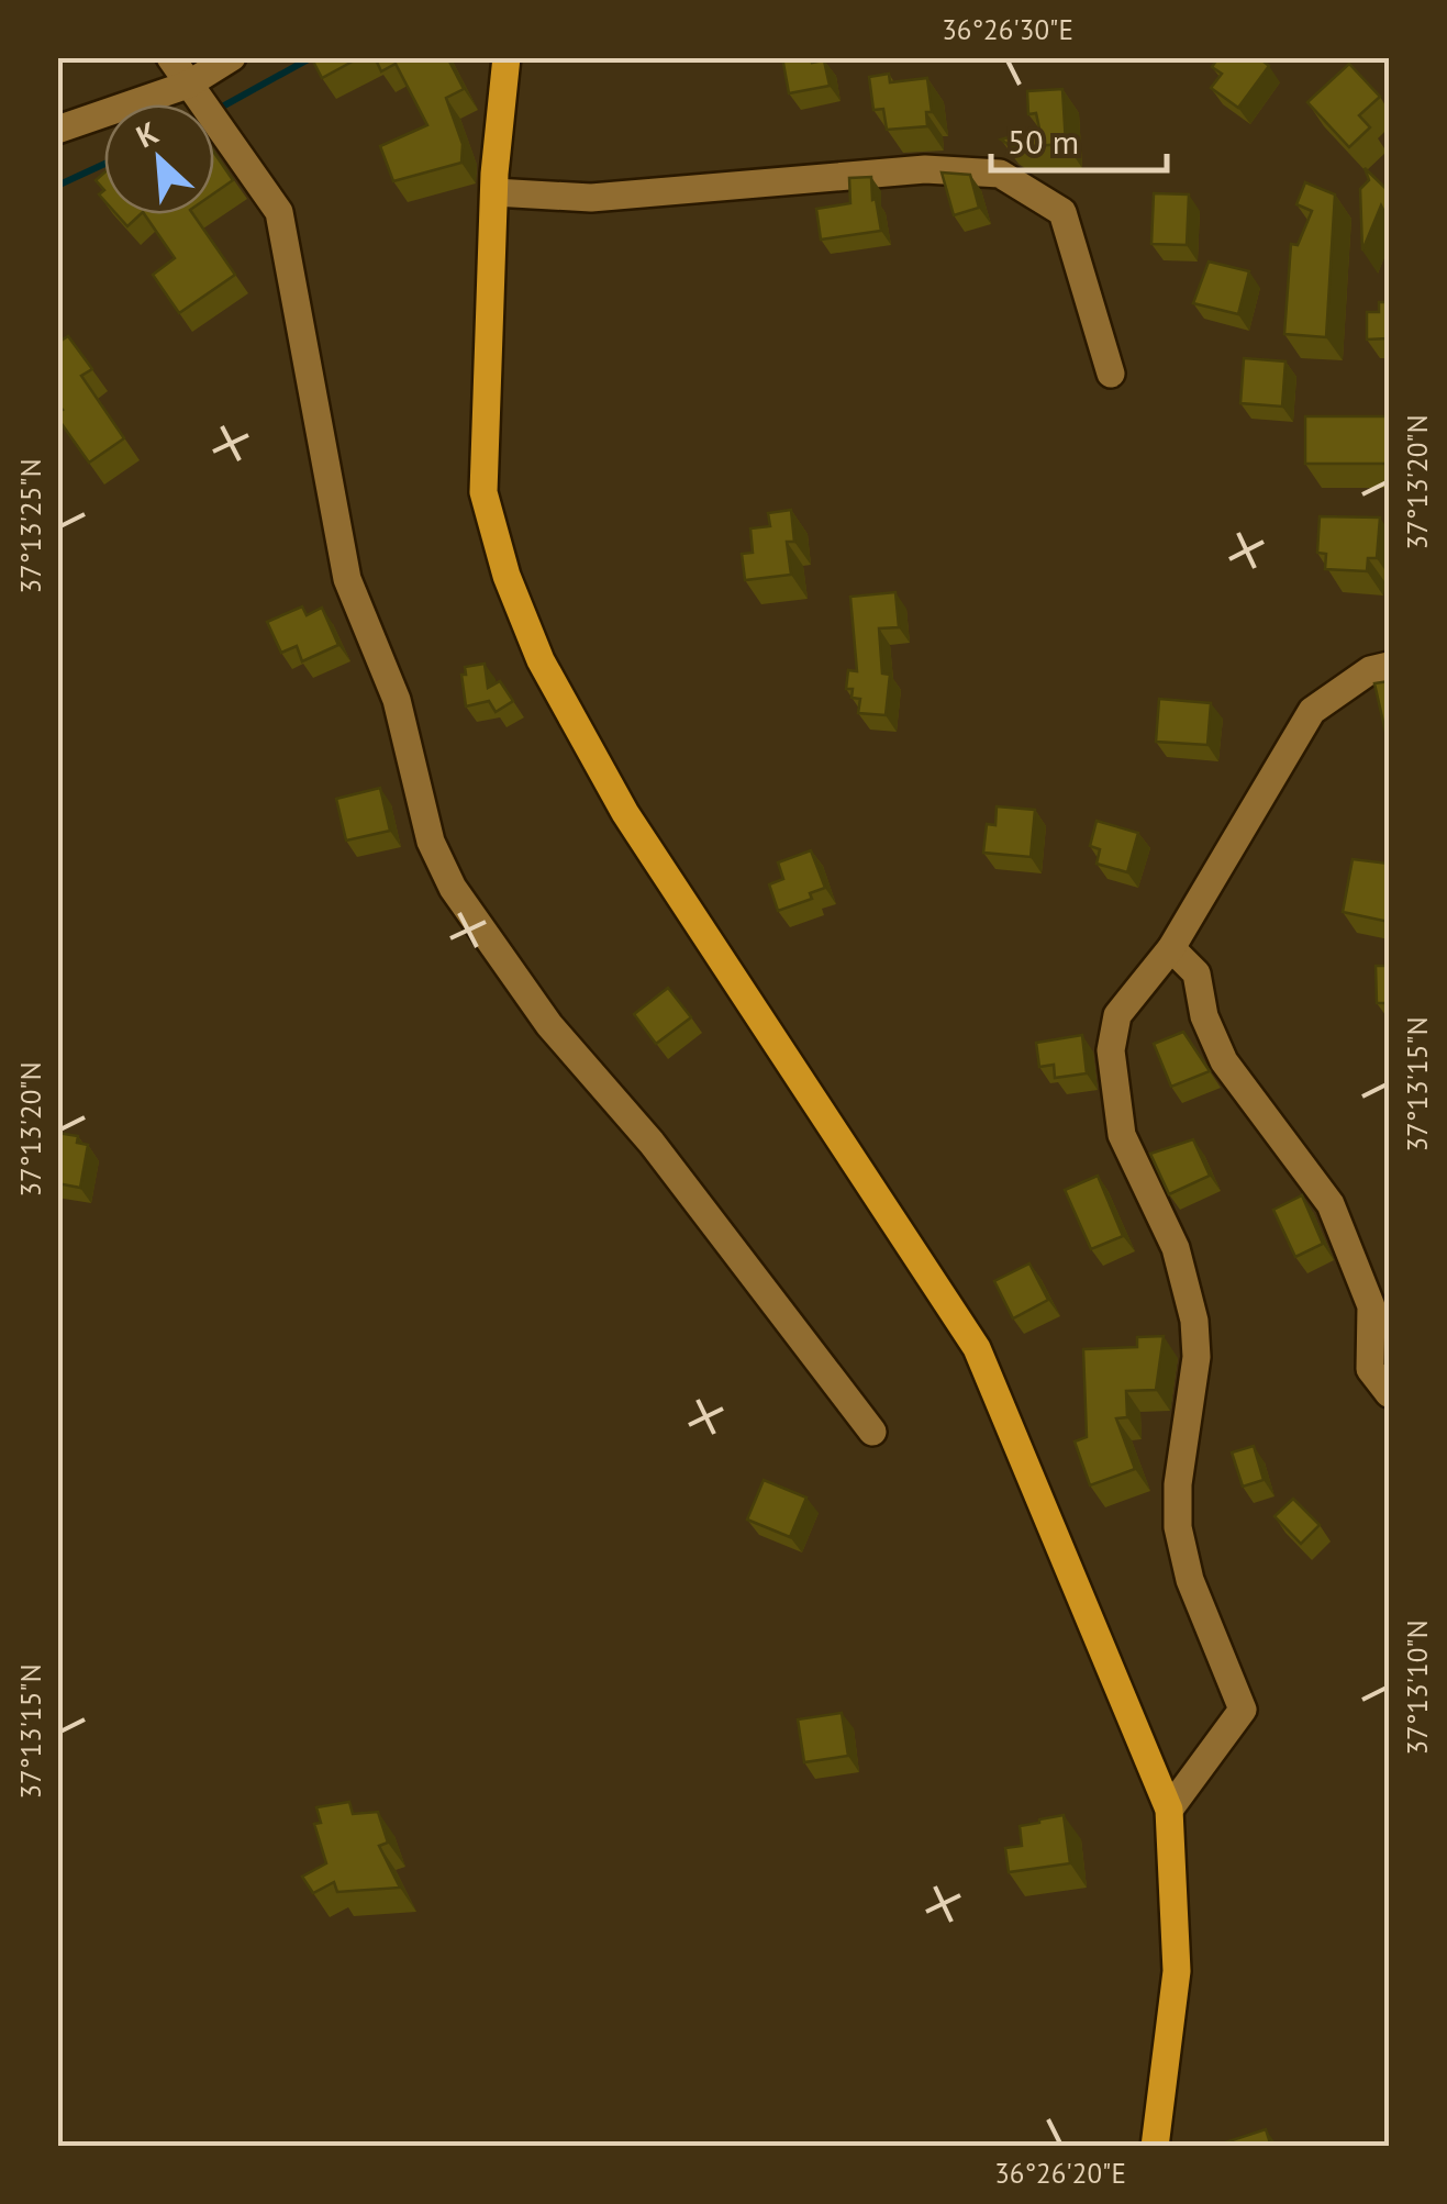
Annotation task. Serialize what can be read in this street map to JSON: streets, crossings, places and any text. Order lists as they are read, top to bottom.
{
  "scale_bar": "50 m",
  "north": "top left",
  "coordinates": [
    "36°26'30\"E",
    "37°13'20\"N",
    "37°13'25\"N",
    "37°13'15\"N",
    "37°13'10\"N",
    "36°26'20\"E"
  ]
}
